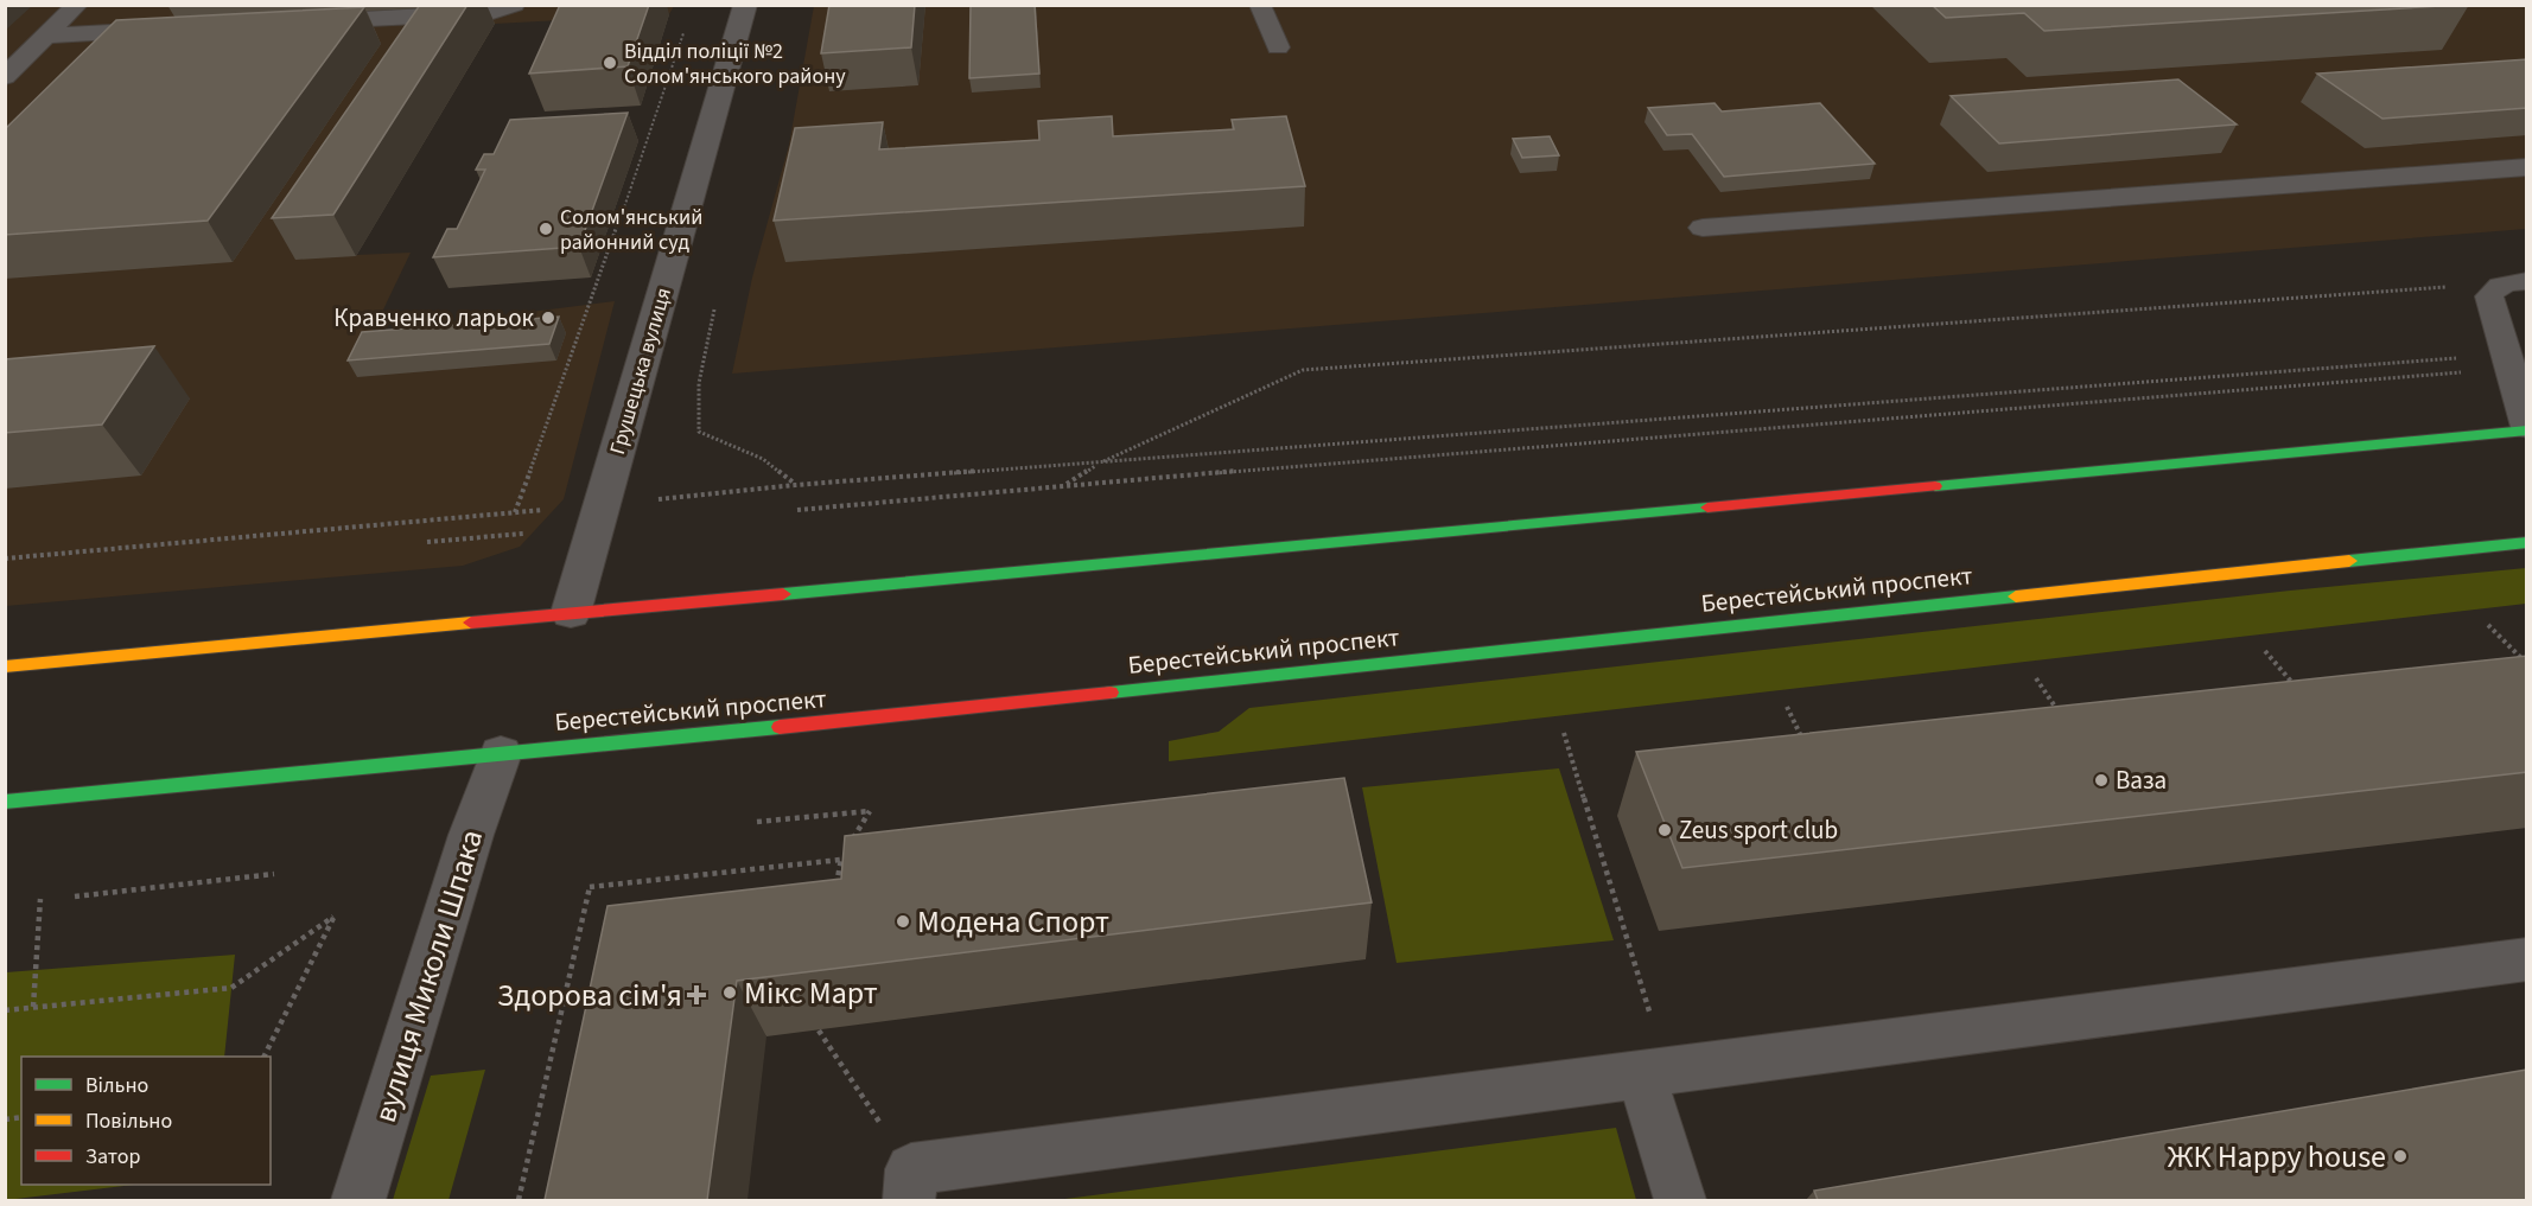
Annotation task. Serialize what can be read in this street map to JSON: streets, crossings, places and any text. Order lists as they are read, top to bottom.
{
  "streets": {
    "main road": ["Берестейський проспект"],
    "street": ["Грушецька вулиця", "вулиця Миколи Шпака"]
  },
  "crossings": [
    ["Берестейський проспект", "вулиця Миколи Шпака"]
  ],
  "places": {
    "other": [
      "Відділ поліції №2 Солом'янського району",
      "Солом'янський районний суд",
      "Кравченко ларьок",
      "Ваза",
      "Zeus sport club",
      "Модена Спорт",
      "Мікс Март",
      "ЖК Happy house"
    ],
    "health": ["Здорова сім'я"]
  },
  "legend": ["Вільно", "Повільно", "Затор"]
}
